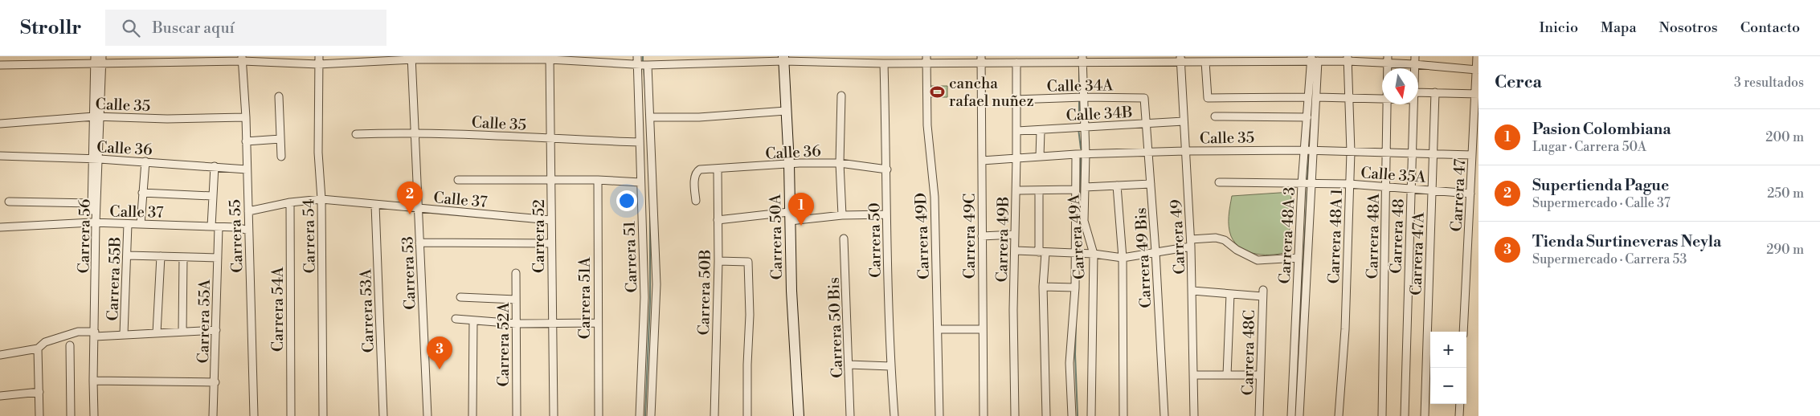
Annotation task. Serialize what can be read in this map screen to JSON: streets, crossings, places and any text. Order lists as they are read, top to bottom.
{
  "streets": {
    "street": [
      "Calle 34A",
      "Calle 35",
      "Calle 34B",
      "Calle 36",
      "Calle 35A",
      "Carrera 47",
      "Calle 37",
      "Carrera 48A 3",
      "Carrera 56",
      "Carrera 55",
      "Carrera 54",
      "Carrera 52",
      "Carrera 49D",
      "Carrera 49C",
      "Carrera 48A 1",
      "Carrera 48A",
      "Carrera 48",
      "Carrera 50A",
      "Carrera 49A",
      "Carrera 49",
      "Carrera 49B",
      "Carrera 50",
      "Carrera 47A",
      "Carrera 51",
      "Carrera 49 Bis",
      "Carrera 53",
      "Carrera 55B",
      "Carrera 50B",
      "Carrera 51A",
      "Carrera 54A",
      "Carrera 53A",
      "Carrera 55A",
      "Carrera 50 Bis",
      "Carrera 52A",
      "Carrera 48C"
    ]
  },
  "crossings": [
    ["Calle 34A", "Carrera 49A"],
    ["Calle 34A", "Carrera 49B"],
    ["Calle 34A", "Carrera 49 Bis"],
    ["Calle 35", "Carrera 47"],
    ["Calle 35", "Carrera 56"],
    ["Calle 35", "Carrera 55"],
    ["Calle 35", "Carrera 52"],
    ["Calle 35", "Carrera 49C"],
    ["Calle 35", "Carrera 48A 1"],
    ["Calle 35", "Carrera 48A"],
    ["Calle 35", "Carrera 48"],
    ["Calle 35", "Carrera 49A"],
    ["Calle 35", "Carrera 49"],
    ["Calle 35", "Carrera 49B"],
    ["Calle 35", "Carrera 47A"],
    ["Calle 35", "Carrera 51"],
    ["Calle 35", "Carrera 49 Bis"],
    ["Calle 35", "Carrera 53"],
    ["Calle 34B", "Carrera 49A"],
    ["Calle 34B", "Carrera 49"],
    ["Calle 34B", "Carrera 49B"],
    ["Calle 34B", "Carrera 49 Bis"],
    ["Calle 36", "Carrera 56"],
    ["Calle 36", "Carrera 55"],
    ["Calle 36", "Carrera 50A"],
    ["Calle 36", "Carrera 50"],
    ["Calle 36", "Carrera 55B"],
    ["Calle 36", "Carrera 50B"],
    ["Calle 36", "Carrera 55A"],
    ["Calle 35A", "Carrera 47"],
    ["Calle 35A", "Carrera 48A 3"],
    ["Calle 35A", "Carrera 48A 1"],
    ["Calle 35A", "Carrera 48A"],
    ["Calle 35A", "Carrera 48"],
    ["Calle 35A", "Carrera 47A"],
    ["Calle 37", "Carrera 56"],
    ["Calle 37", "Carrera 55"],
    ["Calle 37", "Carrera 54"],
    ["Calle 37", "Carrera 52"],
    ["Calle 37", "Carrera 53"],
    ["Calle 37", "Carrera 55B"],
    ["Calle 37", "Carrera 54A"],
    ["Calle 37", "Carrera 53A"],
    ["Calle 37", "Carrera 55A"]
  ],
  "places": {
    "sports": ["cancha rafael nuñez"]
  },
  "north": "bottom",
  "page": {
    "header": "Strollr",
    "search": "Buscar aquí",
    "nav": [
      "Inicio",
      "Mapa",
      "Nosotros",
      "Contacto"
    ],
    "heading": ["Cerca", "3 resultados"],
    "list": [
      {
        "mark": "1",
        "name": "Pasion Colombiana",
        "note": "Lugar · Carrera 50A",
        "value": "200 m"
      },
      {
        "mark": "2",
        "name": "Supertienda Pague",
        "note": "Supermercado · Calle 37",
        "value": "250 m"
      },
      {
        "mark": "3",
        "name": "Tienda Surtineveras Neyla",
        "note": "Supermercado · Carrera 53",
        "value": "290 m"
      }
    ],
    "pins": ["2", "1", "3"],
    "map_buttons": ["+", "−"]
  }
}
